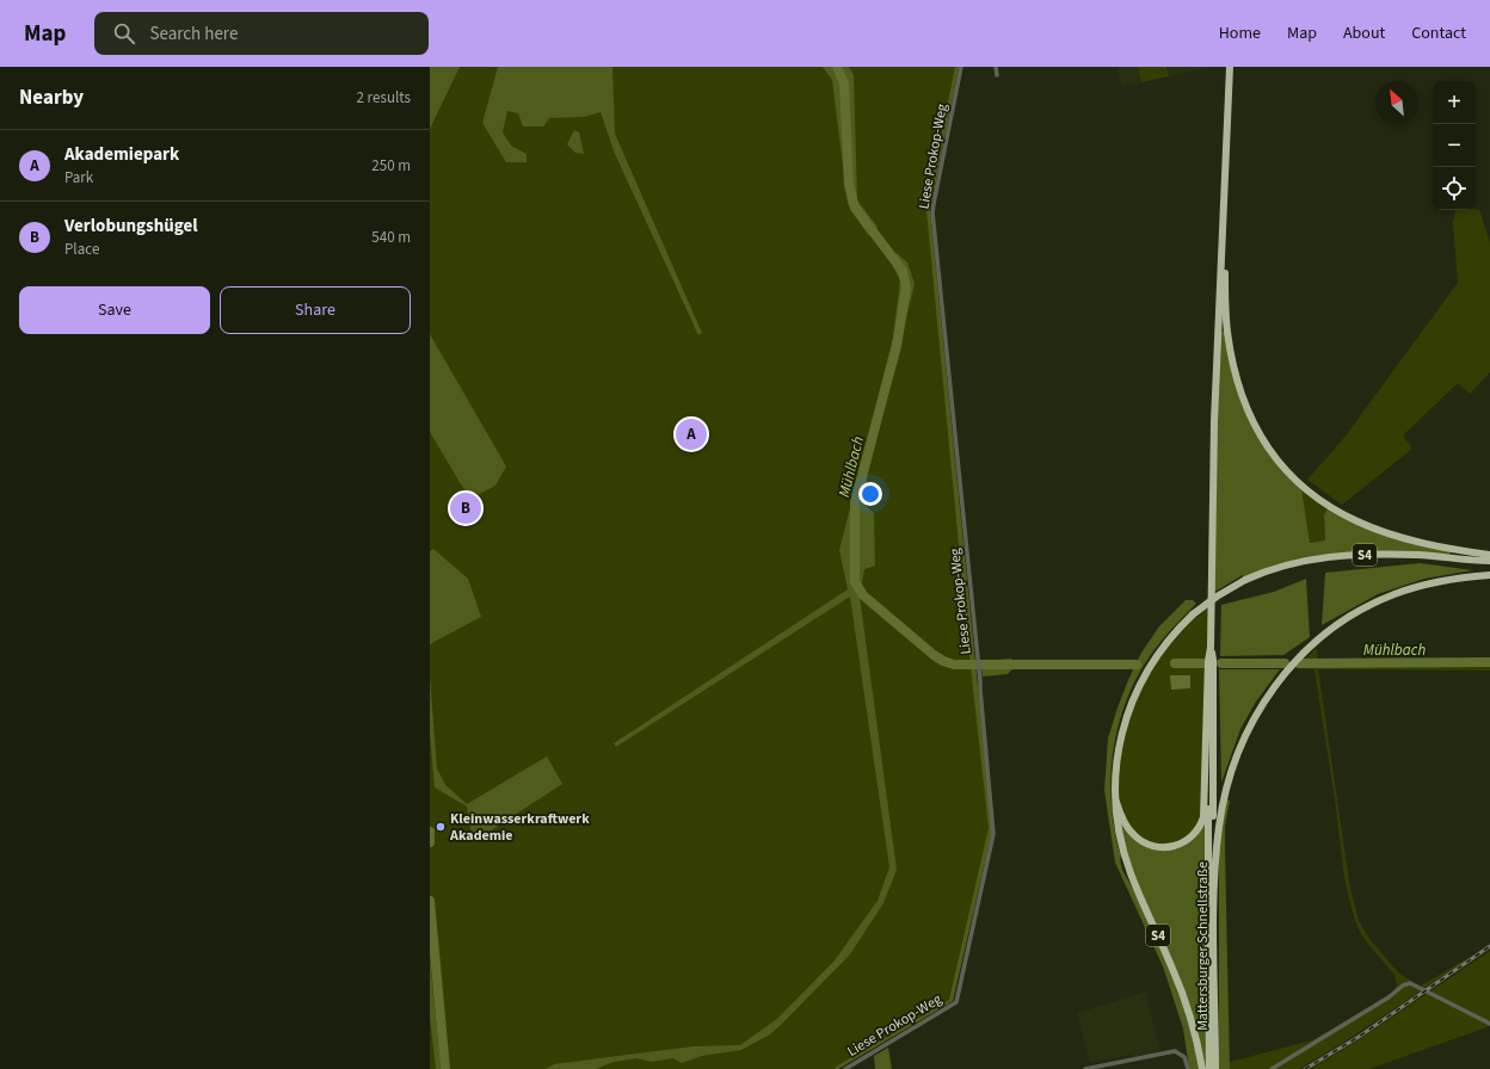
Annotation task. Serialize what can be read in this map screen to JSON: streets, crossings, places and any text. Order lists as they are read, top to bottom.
{
  "streets": {
    "highway": ["S4", "Mattersburger Schnellstraße"],
    "street": ["Liese Prokop-Weg"]
  },
  "water": ["Mühlbach"],
  "places": ["Kleinwasserkraftwerk Akademie"],
  "north": "top left",
  "page": {
    "header": "Map",
    "search": "Search here",
    "nav": [
      "Home",
      "Map",
      "About",
      "Contact"
    ],
    "heading": ["Nearby", "2 results"],
    "map_buttons": ["+", "−"],
    "list": [
      {
        "mark": "A",
        "name": "Akademiepark",
        "note": "Park",
        "value": "250 m"
      },
      {
        "mark": "B",
        "name": "Verlobungshügel",
        "note": "Place",
        "value": "540 m"
      }
    ],
    "buttons": ["Save", "Share"],
    "pins": ["A", "B"]
  }
}
